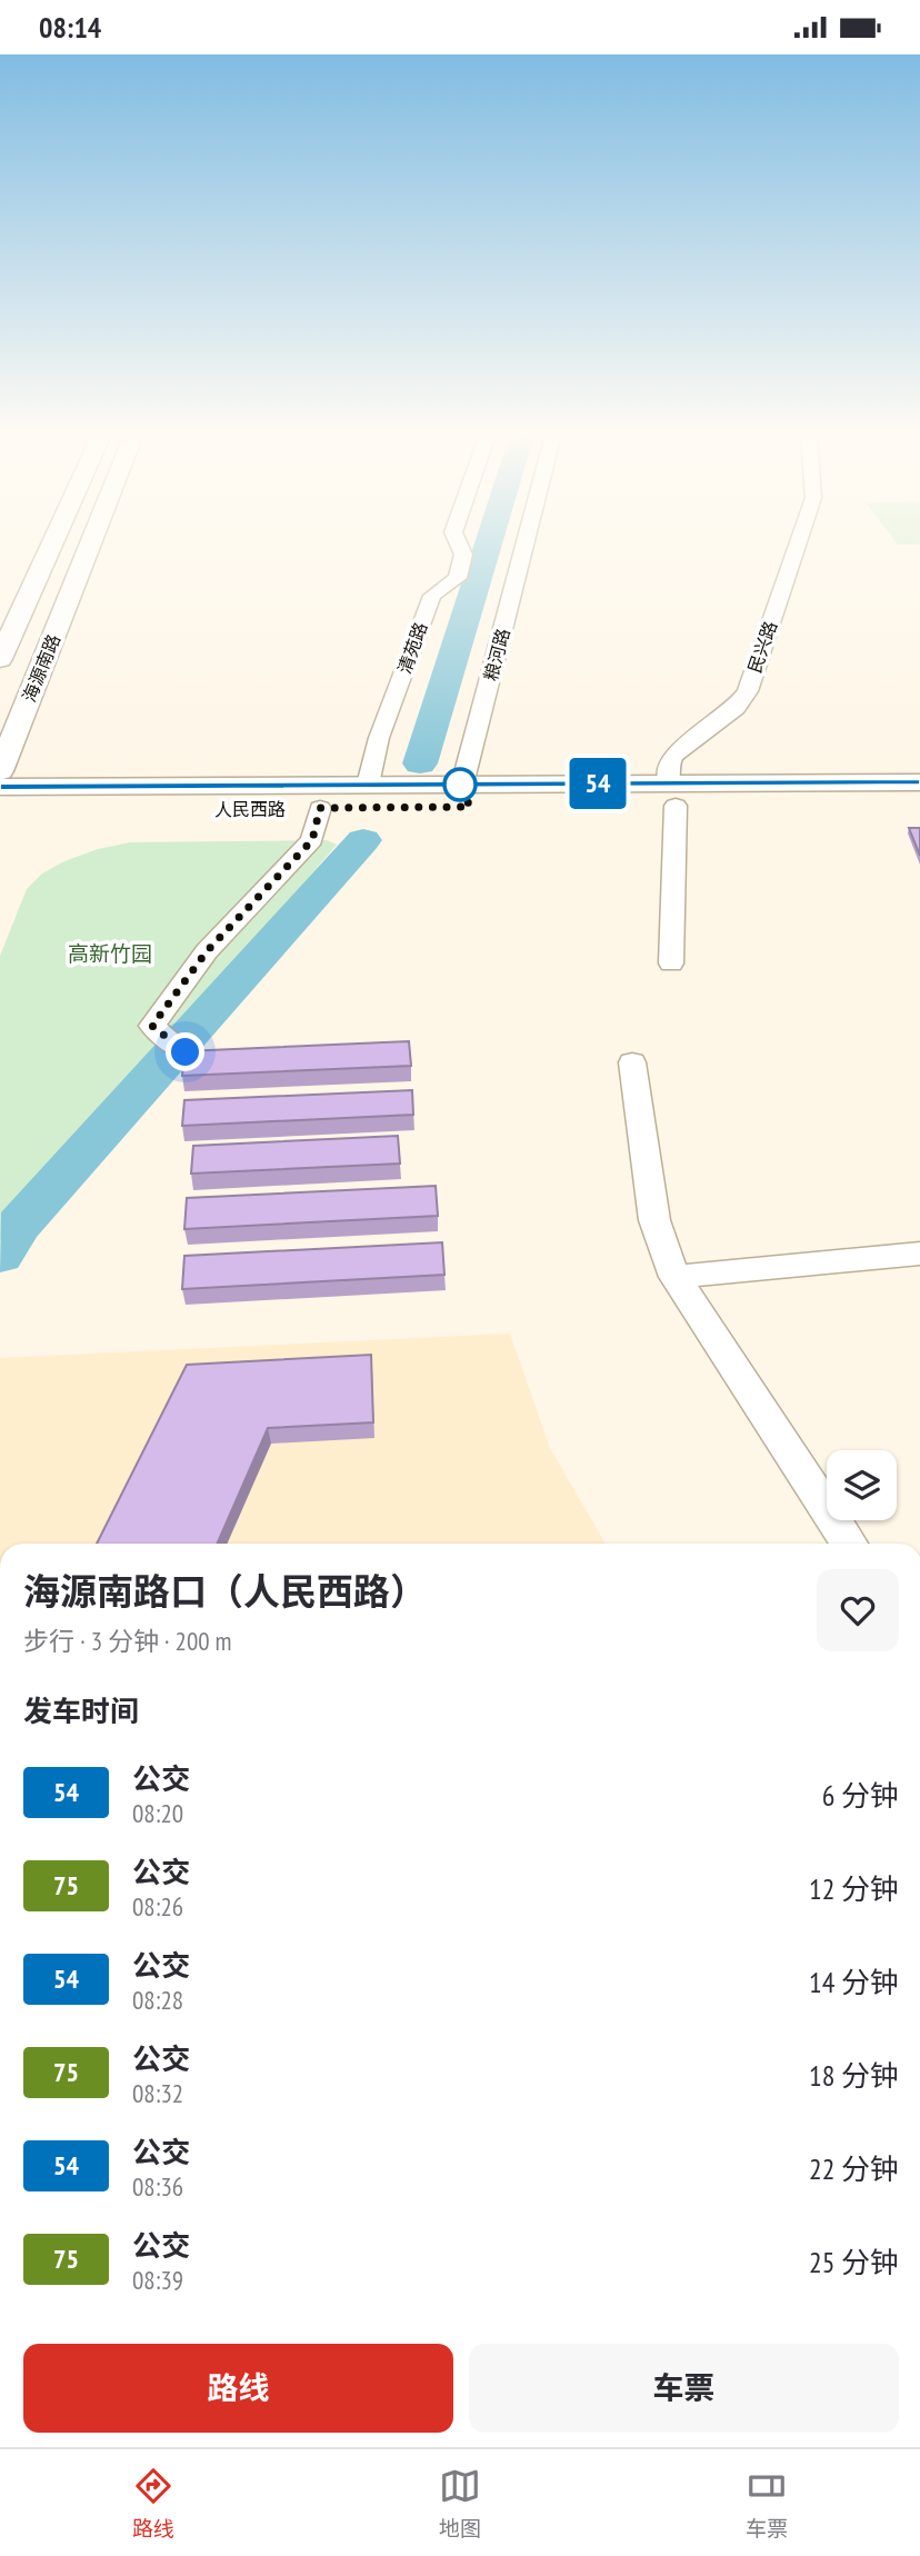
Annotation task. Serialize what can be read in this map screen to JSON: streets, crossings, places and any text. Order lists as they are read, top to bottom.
{
  "streets": {
    "main road": ["海源南路", "人民西路"],
    "street": ["民兴路", "清苑路", "粮河路"]
  },
  "crossings": [
    ["民兴路", "人民西路"],
    ["清苑路", "人民西路"],
    ["粮河路", "人民西路"]
  ],
  "parks": ["高新竹园"],
  "lines": ["bus line 54"],
  "page": {
    "status": "08:14",
    "on_map": "54",
    "heading": [
      ["海源南路口（人民西路）", "步行 · 3 分钟 · 200 m"],
      "发车时间"
    ],
    "list": [
      {
        "mark": "54",
        "name": "公交",
        "note": "08:20",
        "value": "6 分钟"
      },
      {
        "mark": "75",
        "name": "公交",
        "note": "08:26",
        "value": "12 分钟"
      },
      {
        "mark": "54",
        "name": "公交",
        "note": "08:28",
        "value": "14 分钟"
      },
      {
        "mark": "75",
        "name": "公交",
        "note": "08:32",
        "value": "18 分钟"
      },
      {
        "mark": "54",
        "name": "公交",
        "note": "08:36",
        "value": "22 分钟"
      },
      {
        "mark": "75",
        "name": "公交",
        "note": "08:39",
        "value": "25 分钟"
      }
    ],
    "buttons": ["路线", "车票"],
    "tabs": ["路线", "地图", "车票"]
  }
}
